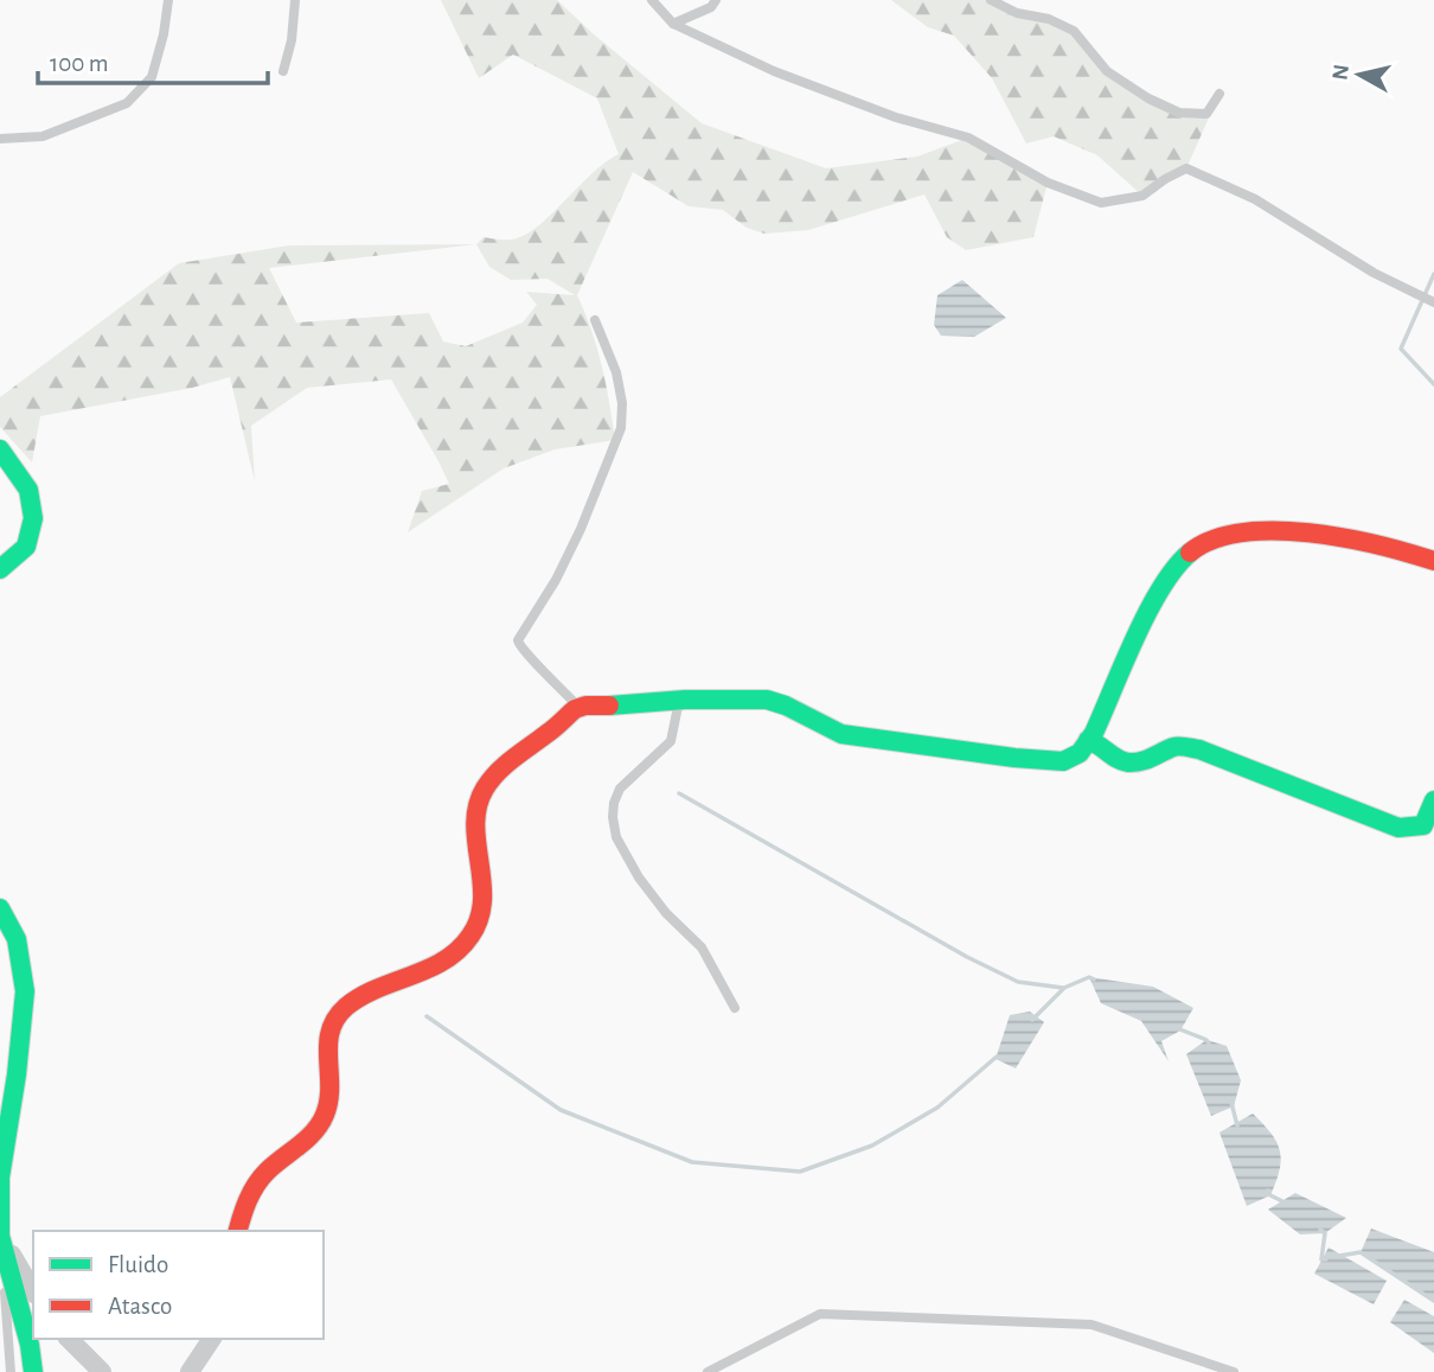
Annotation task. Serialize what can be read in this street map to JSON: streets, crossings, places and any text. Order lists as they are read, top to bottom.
{
  "legend": ["Fluido", "Atasco"],
  "scale_bar": "100 m",
  "north": "left"
}
